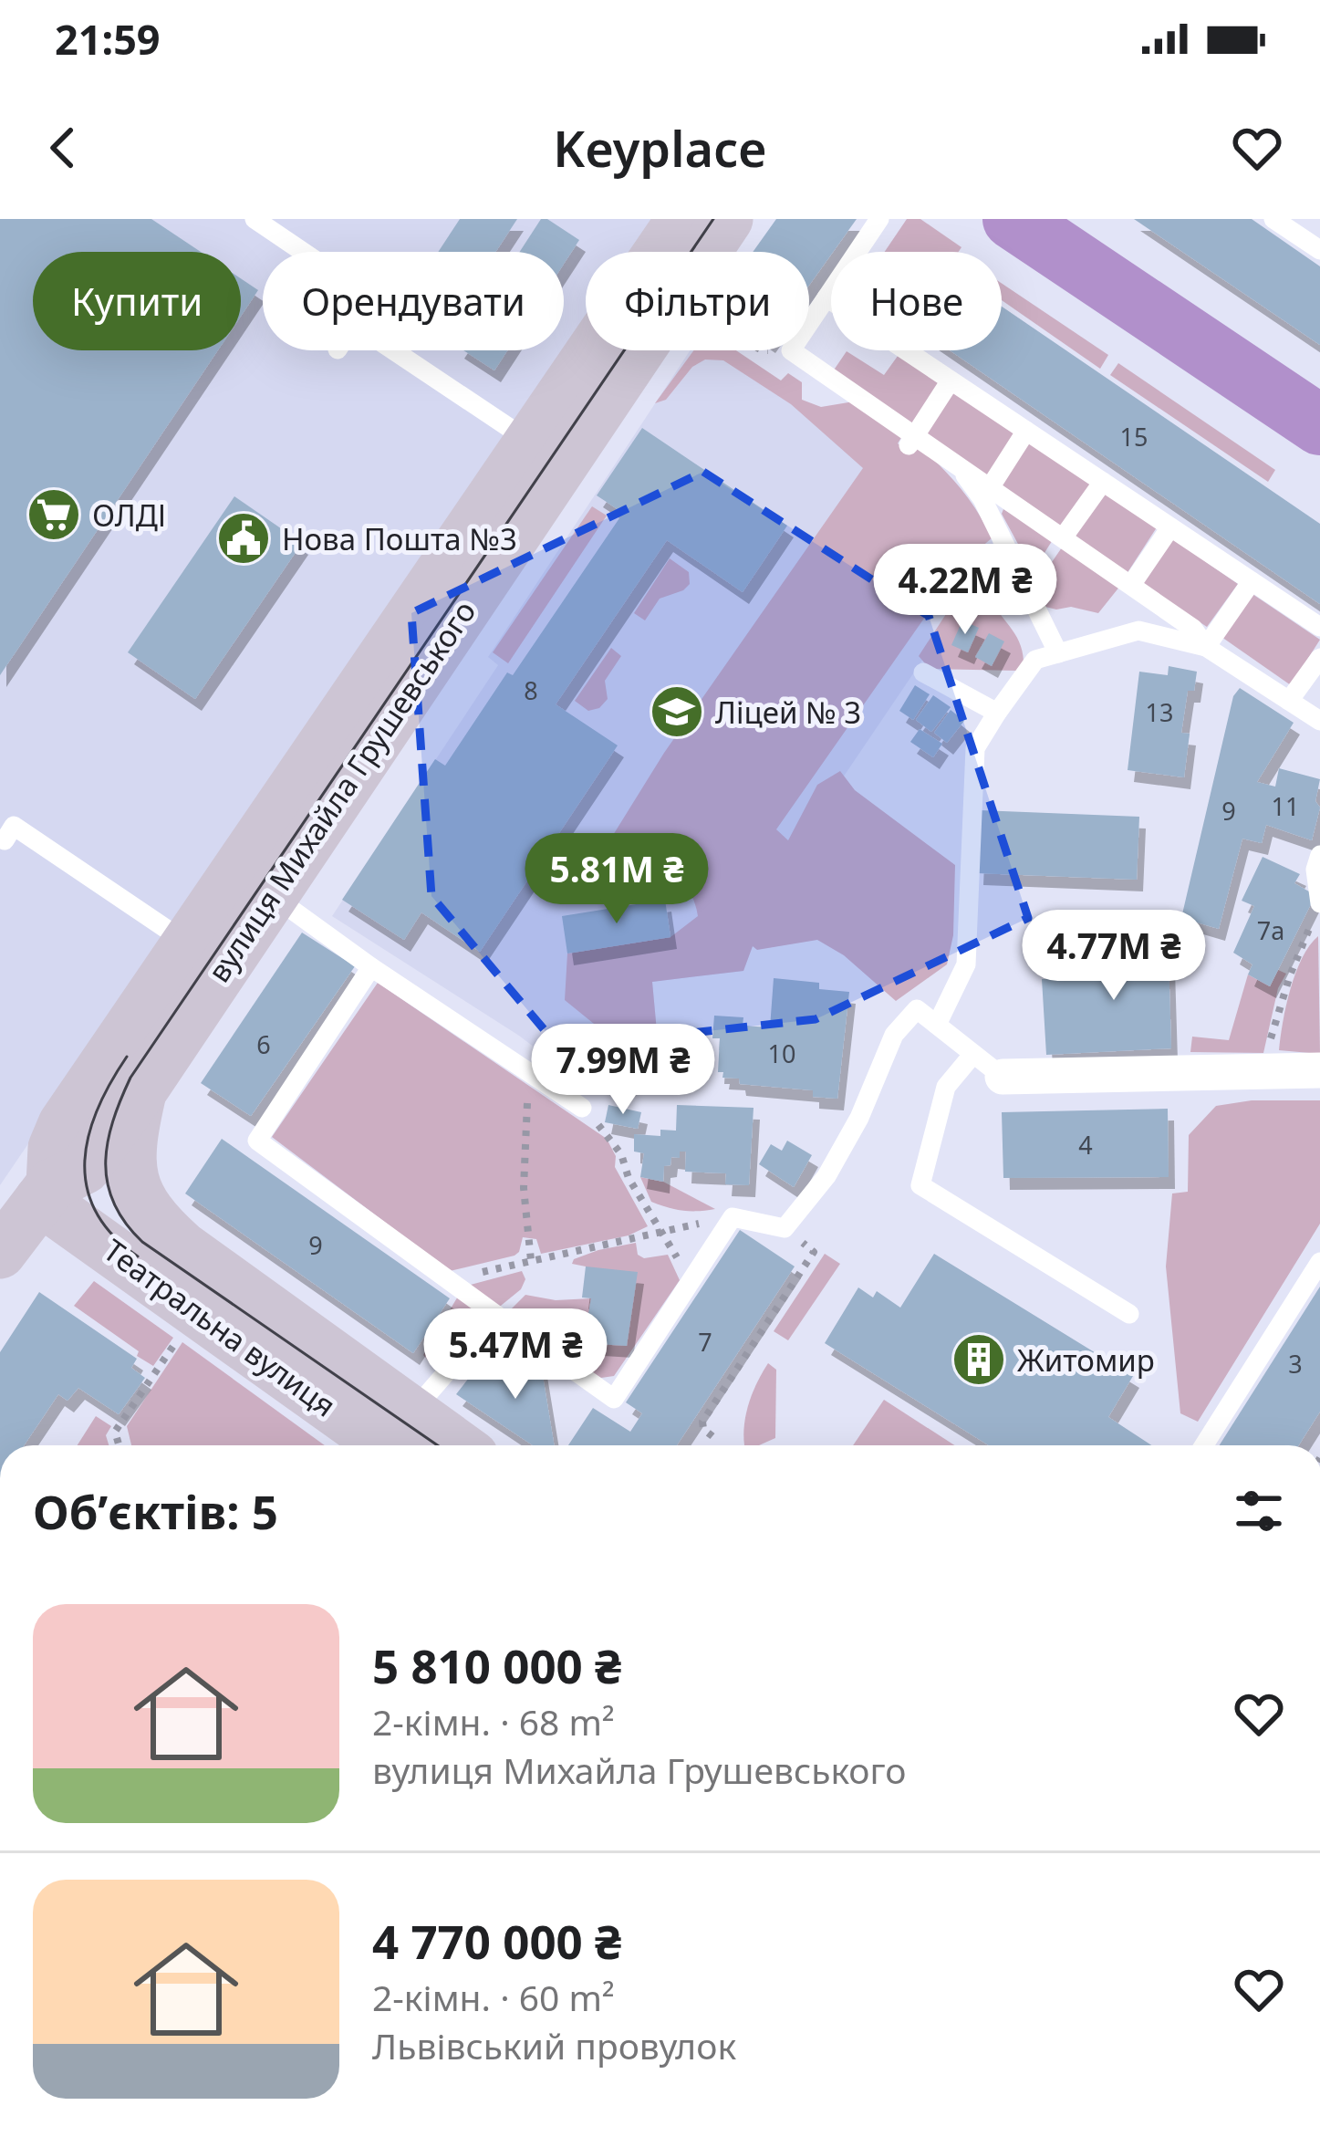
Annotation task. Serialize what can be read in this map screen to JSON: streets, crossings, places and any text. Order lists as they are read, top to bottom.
{
  "streets": {
    "main road": ["вулиця Михайла Грушевського", "Театральна вулиця"]
  },
  "crossings": [
    ["вулиця Михайла Грушевського", "Театральна вулиця"]
  ],
  "places": {
    "supermarket": ["ОЛДІ"],
    "public building": ["Нова Пошта №3"],
    "school or university": ["Ліцей № 3"],
    "building": ["Житомир"]
  },
  "house_numbers": [
    "15",
    "8",
    "13",
    "11",
    "9",
    "7а",
    "6",
    "10",
    "4",
    "9",
    "7",
    "3"
  ],
  "page": {
    "status": "21:59",
    "header": "Keyplace",
    "chip": [
      "Купити",
      "Орендувати",
      "Фільтри",
      "Нове"
    ],
    "price": [
      "4.22M ₴",
      "5.81M ₴",
      "4.77M ₴",
      "7.99M ₴",
      "5.47M ₴"
    ],
    "heading": "Об’єктів: 5",
    "list": [
      {
        "name": "5 810 000 ₴",
        "note": "2-кімн. · 68 m² · вулиця Михайла Грушевського"
      },
      {
        "name": "4 770 000 ₴",
        "note": "2-кімн. · 60 m² · Львівський провулок"
      }
    ]
  }
}
